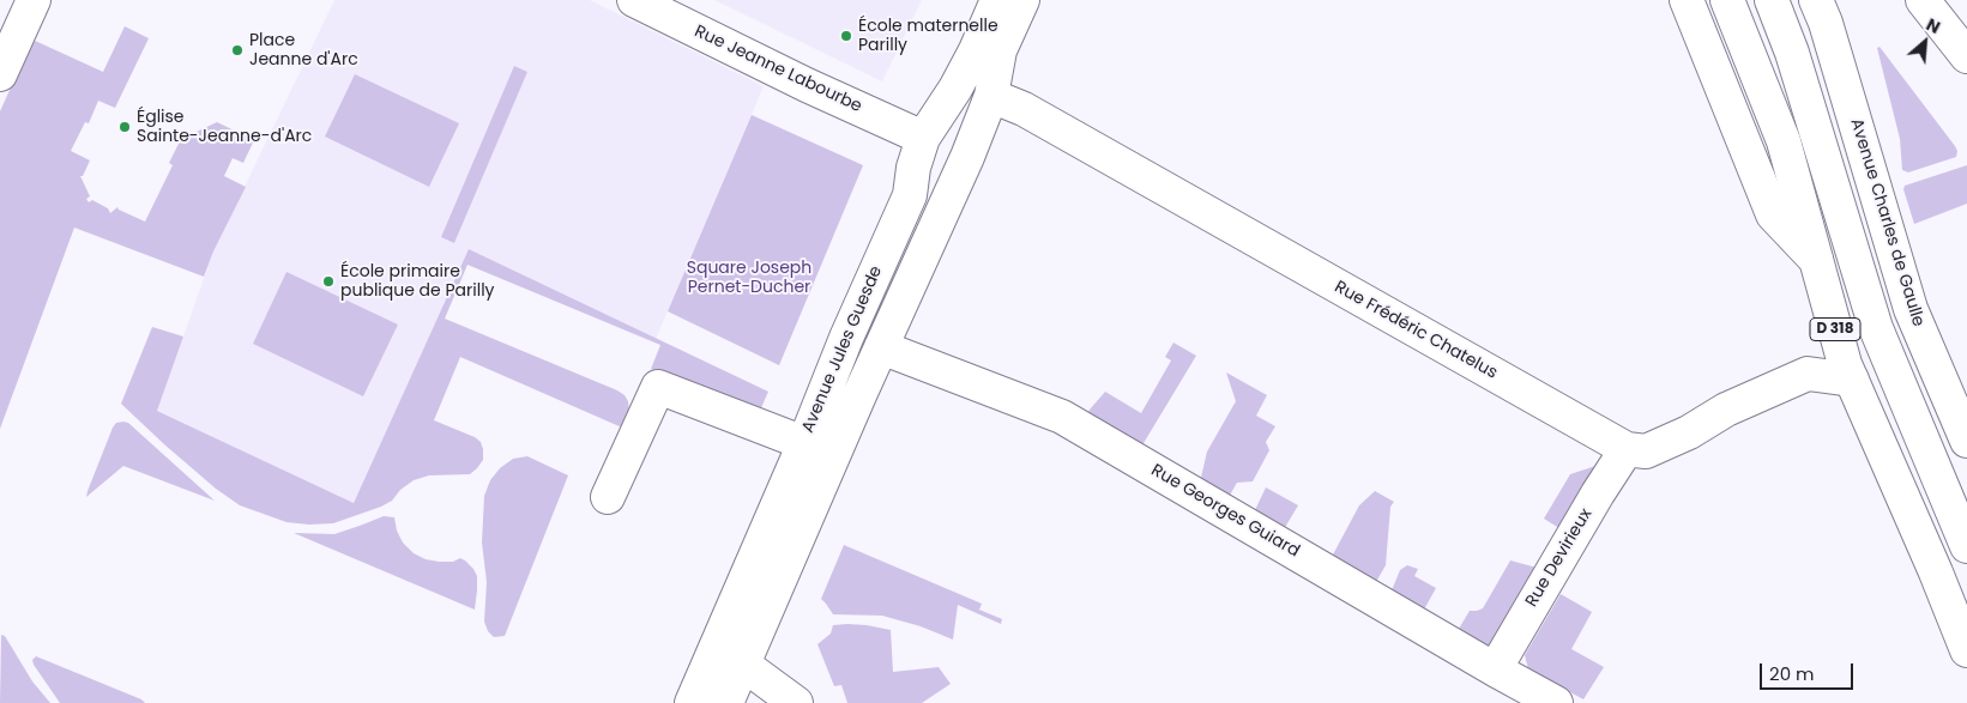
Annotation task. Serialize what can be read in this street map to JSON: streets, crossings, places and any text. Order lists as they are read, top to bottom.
{
  "streets": {
    "street": [
      "Rue Jeanne Labourbe",
      "Avenue Charles de Gaulle",
      "D 318",
      "Rue Frédéric Chatelus",
      "Avenue Jules Guesde",
      "Rue Georges Guiard",
      "Rue Devirieux"
    ]
  },
  "crossings": [
    ["Rue Jeanne Labourbe", "Avenue Jules Guesde"],
    ["Rue Frédéric Chatelus", "Avenue Jules Guesde"],
    ["Rue Frédéric Chatelus", "Rue Devirieux"],
    ["Avenue Jules Guesde", "Rue Georges Guiard"],
    ["Rue Georges Guiard", "Rue Devirieux"]
  ],
  "parks": ["Square Joseph Pernet-Ducher"],
  "places": [
    "École maternelle Parilly",
    "Place Jeanne d'Arc",
    "Église Sainte-Jeanne-d'Arc",
    "École primaire publique de Parilly"
  ],
  "scale_bar": "20 m",
  "north": "top right"
}
